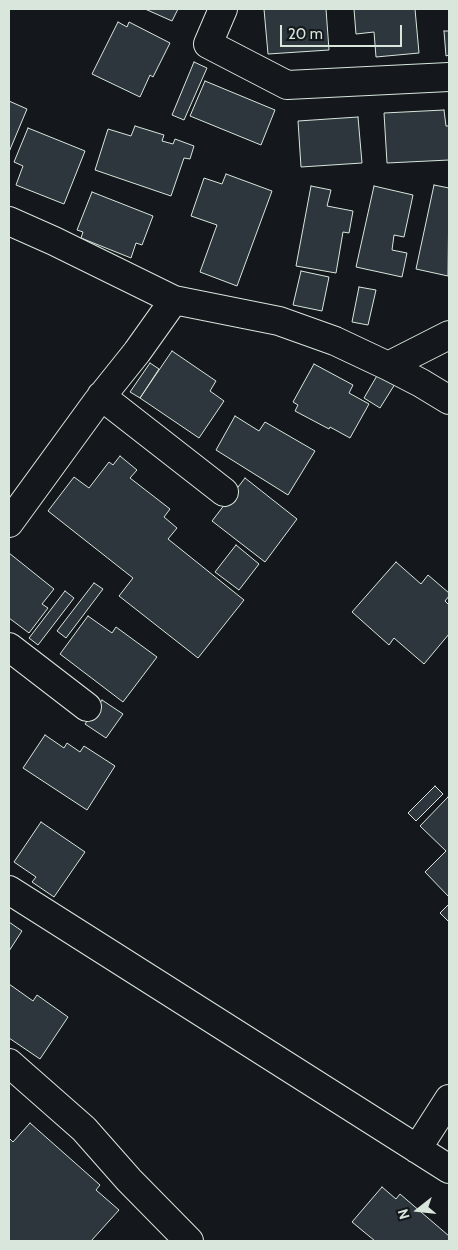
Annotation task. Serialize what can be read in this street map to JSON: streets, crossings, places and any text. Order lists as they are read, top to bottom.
{
  "scale_bar": "20 m",
  "north": "left"
}
